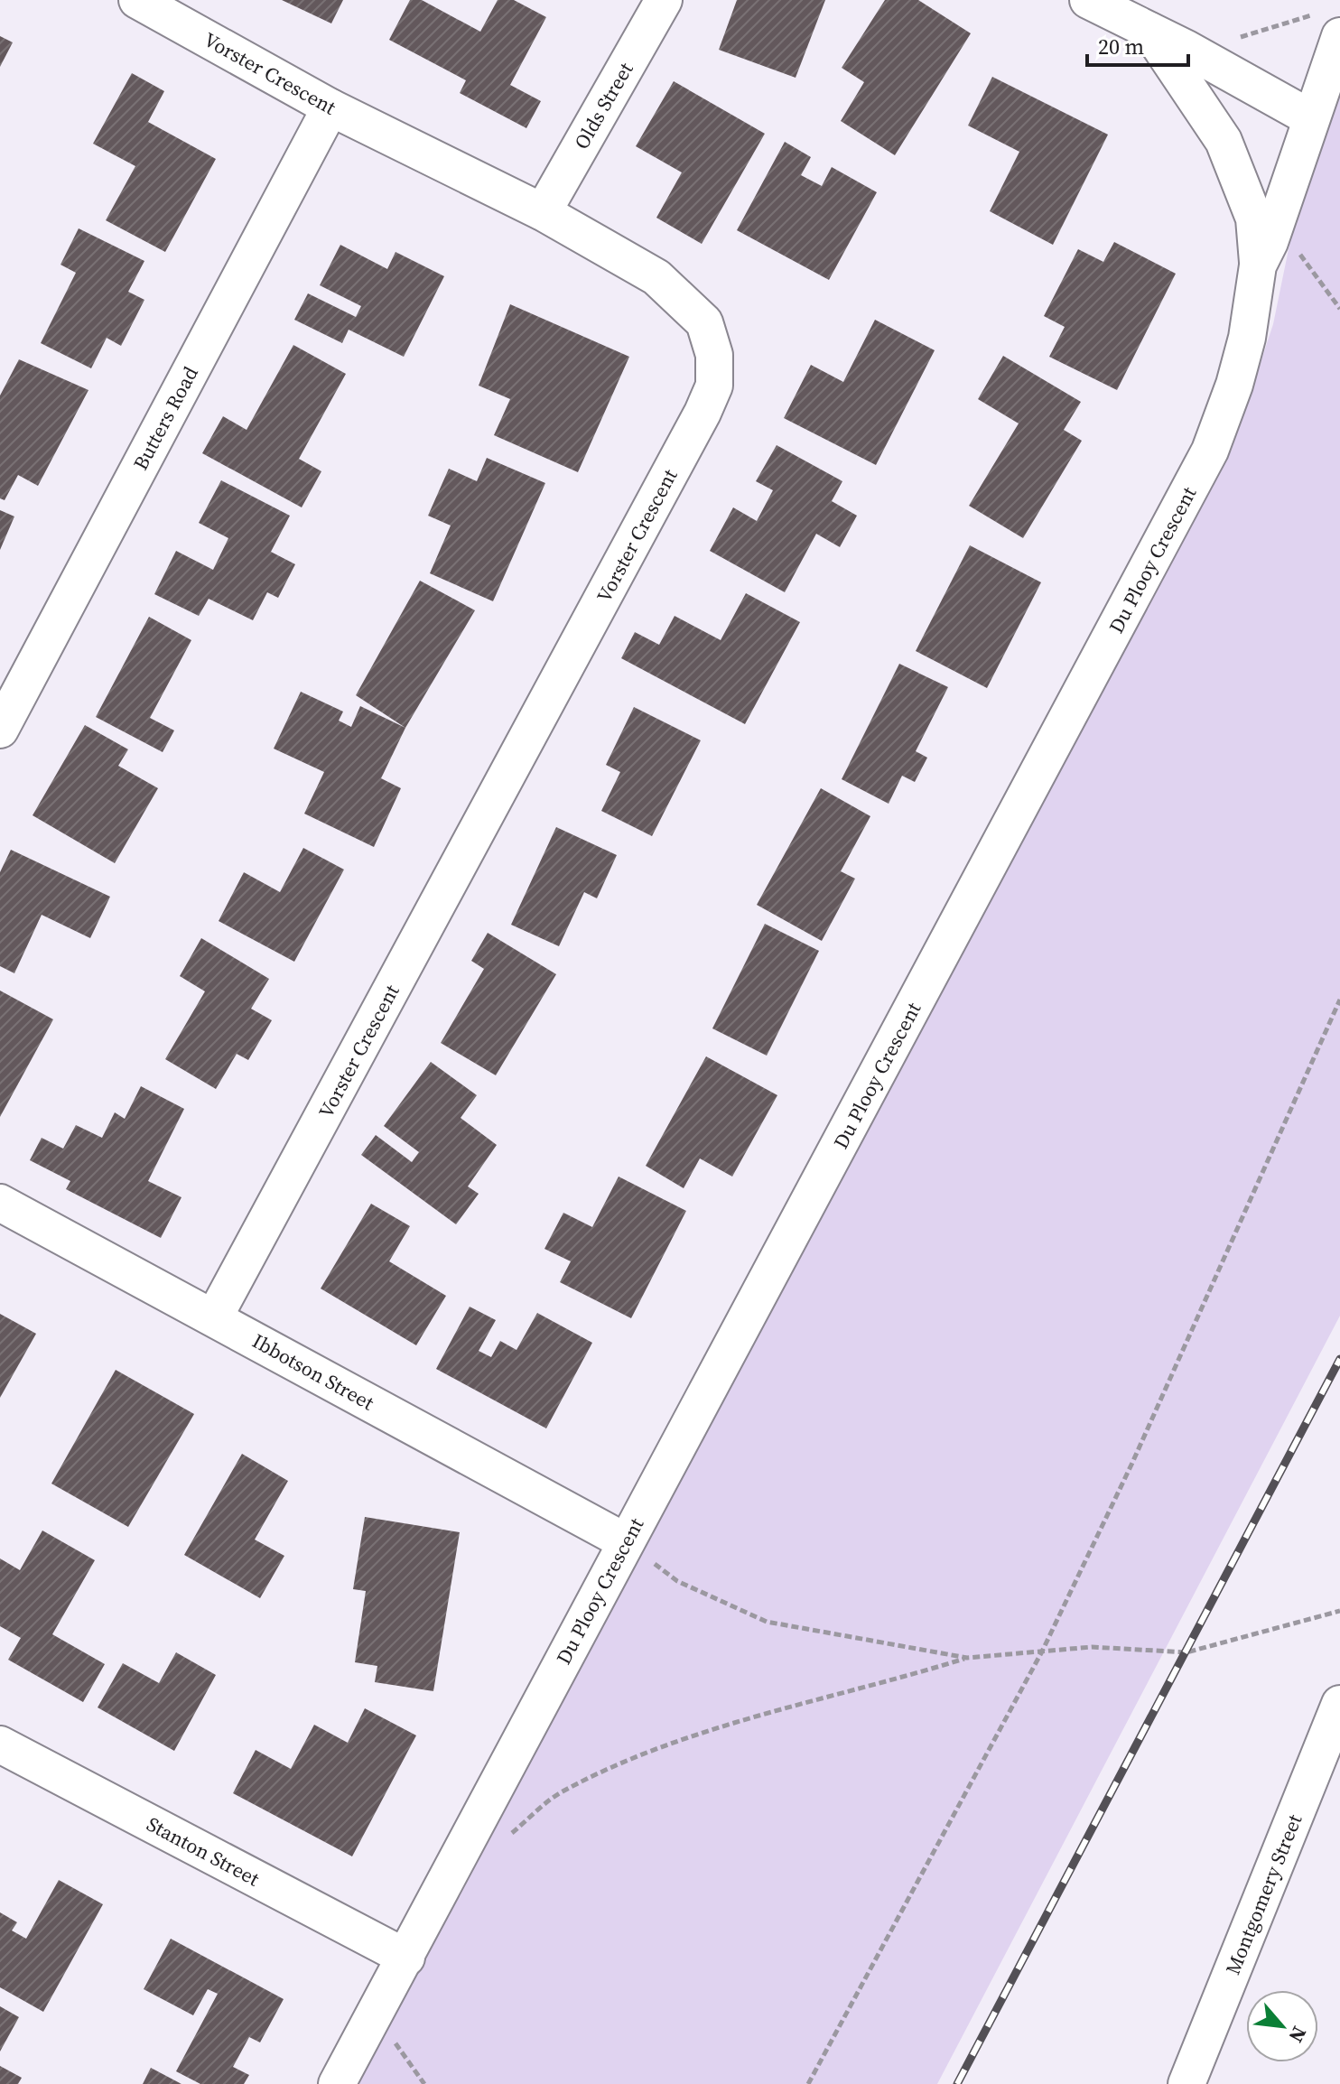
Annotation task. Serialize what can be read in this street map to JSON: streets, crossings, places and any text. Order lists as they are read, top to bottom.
{
  "streets": {
    "street": [
      "Vorster Crescent",
      "Olds Street",
      "Butters Road",
      "Du Plooy Crescent",
      "Ibbotson Street",
      "Stanton Street",
      "Montgomery Street"
    ]
  },
  "crossings": [
    ["Vorster Crescent", "Olds Street"],
    ["Vorster Crescent", "Butters Road"],
    ["Vorster Crescent", "Ibbotson Street"],
    ["Du Plooy Crescent", "Ibbotson Street"],
    ["Du Plooy Crescent", "Stanton Street"]
  ],
  "scale_bar": "20 m",
  "north": "bottom right"
}
